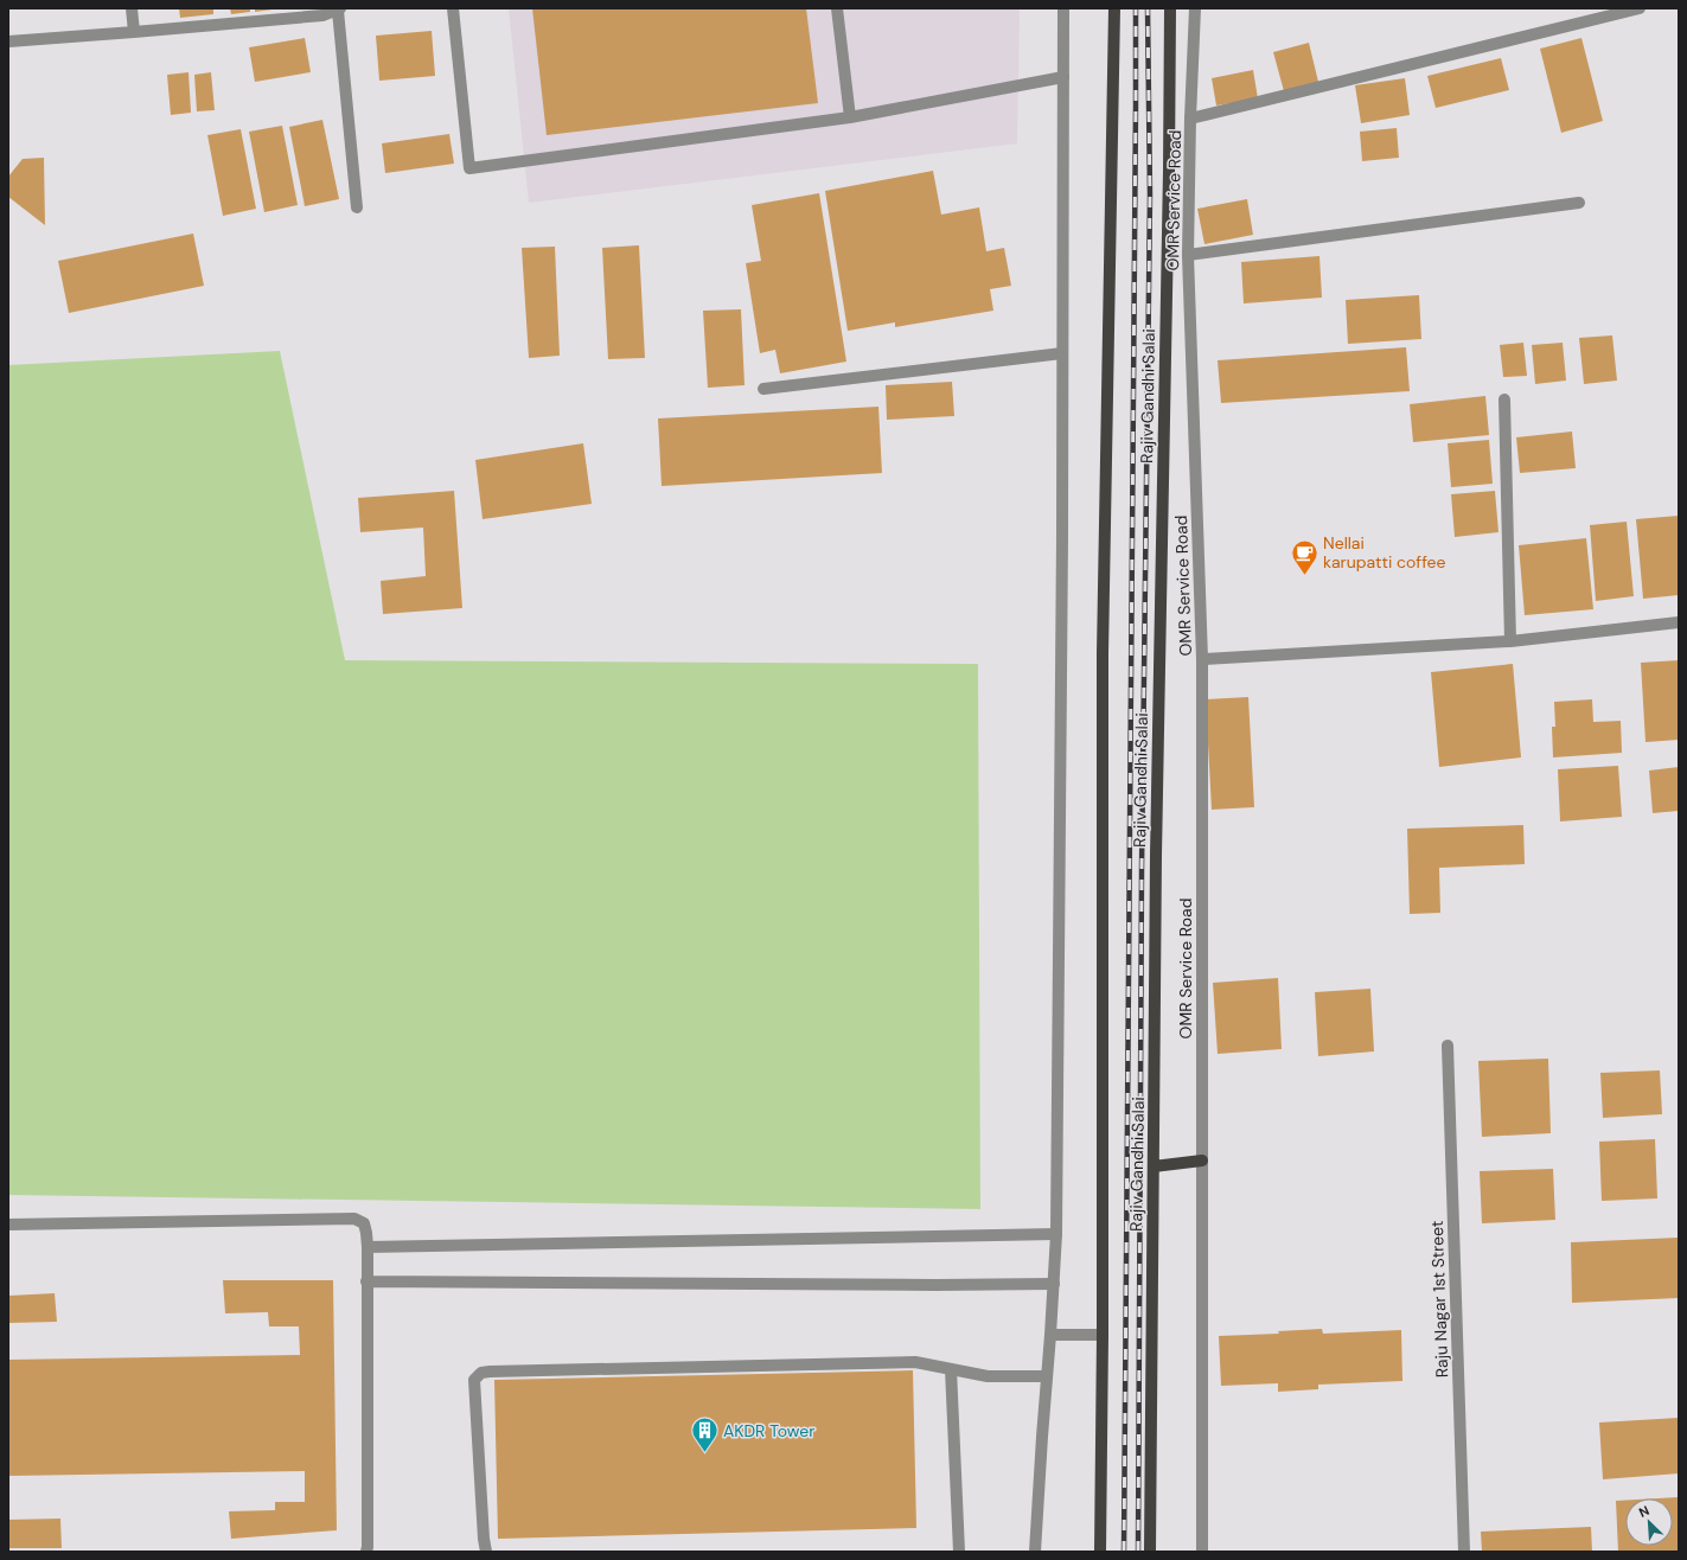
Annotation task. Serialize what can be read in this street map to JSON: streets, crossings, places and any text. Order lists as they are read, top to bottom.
{
  "streets": {
    "main road": ["Rajiv Gandhi Salai"],
    "street": ["OMR Service Road", "Raju Nagar 1st Street"]
  },
  "places": {
    "cafe": ["Nellai karupatti coffee"],
    "building": ["AKDR Tower"]
  },
  "north": "top left"
}
